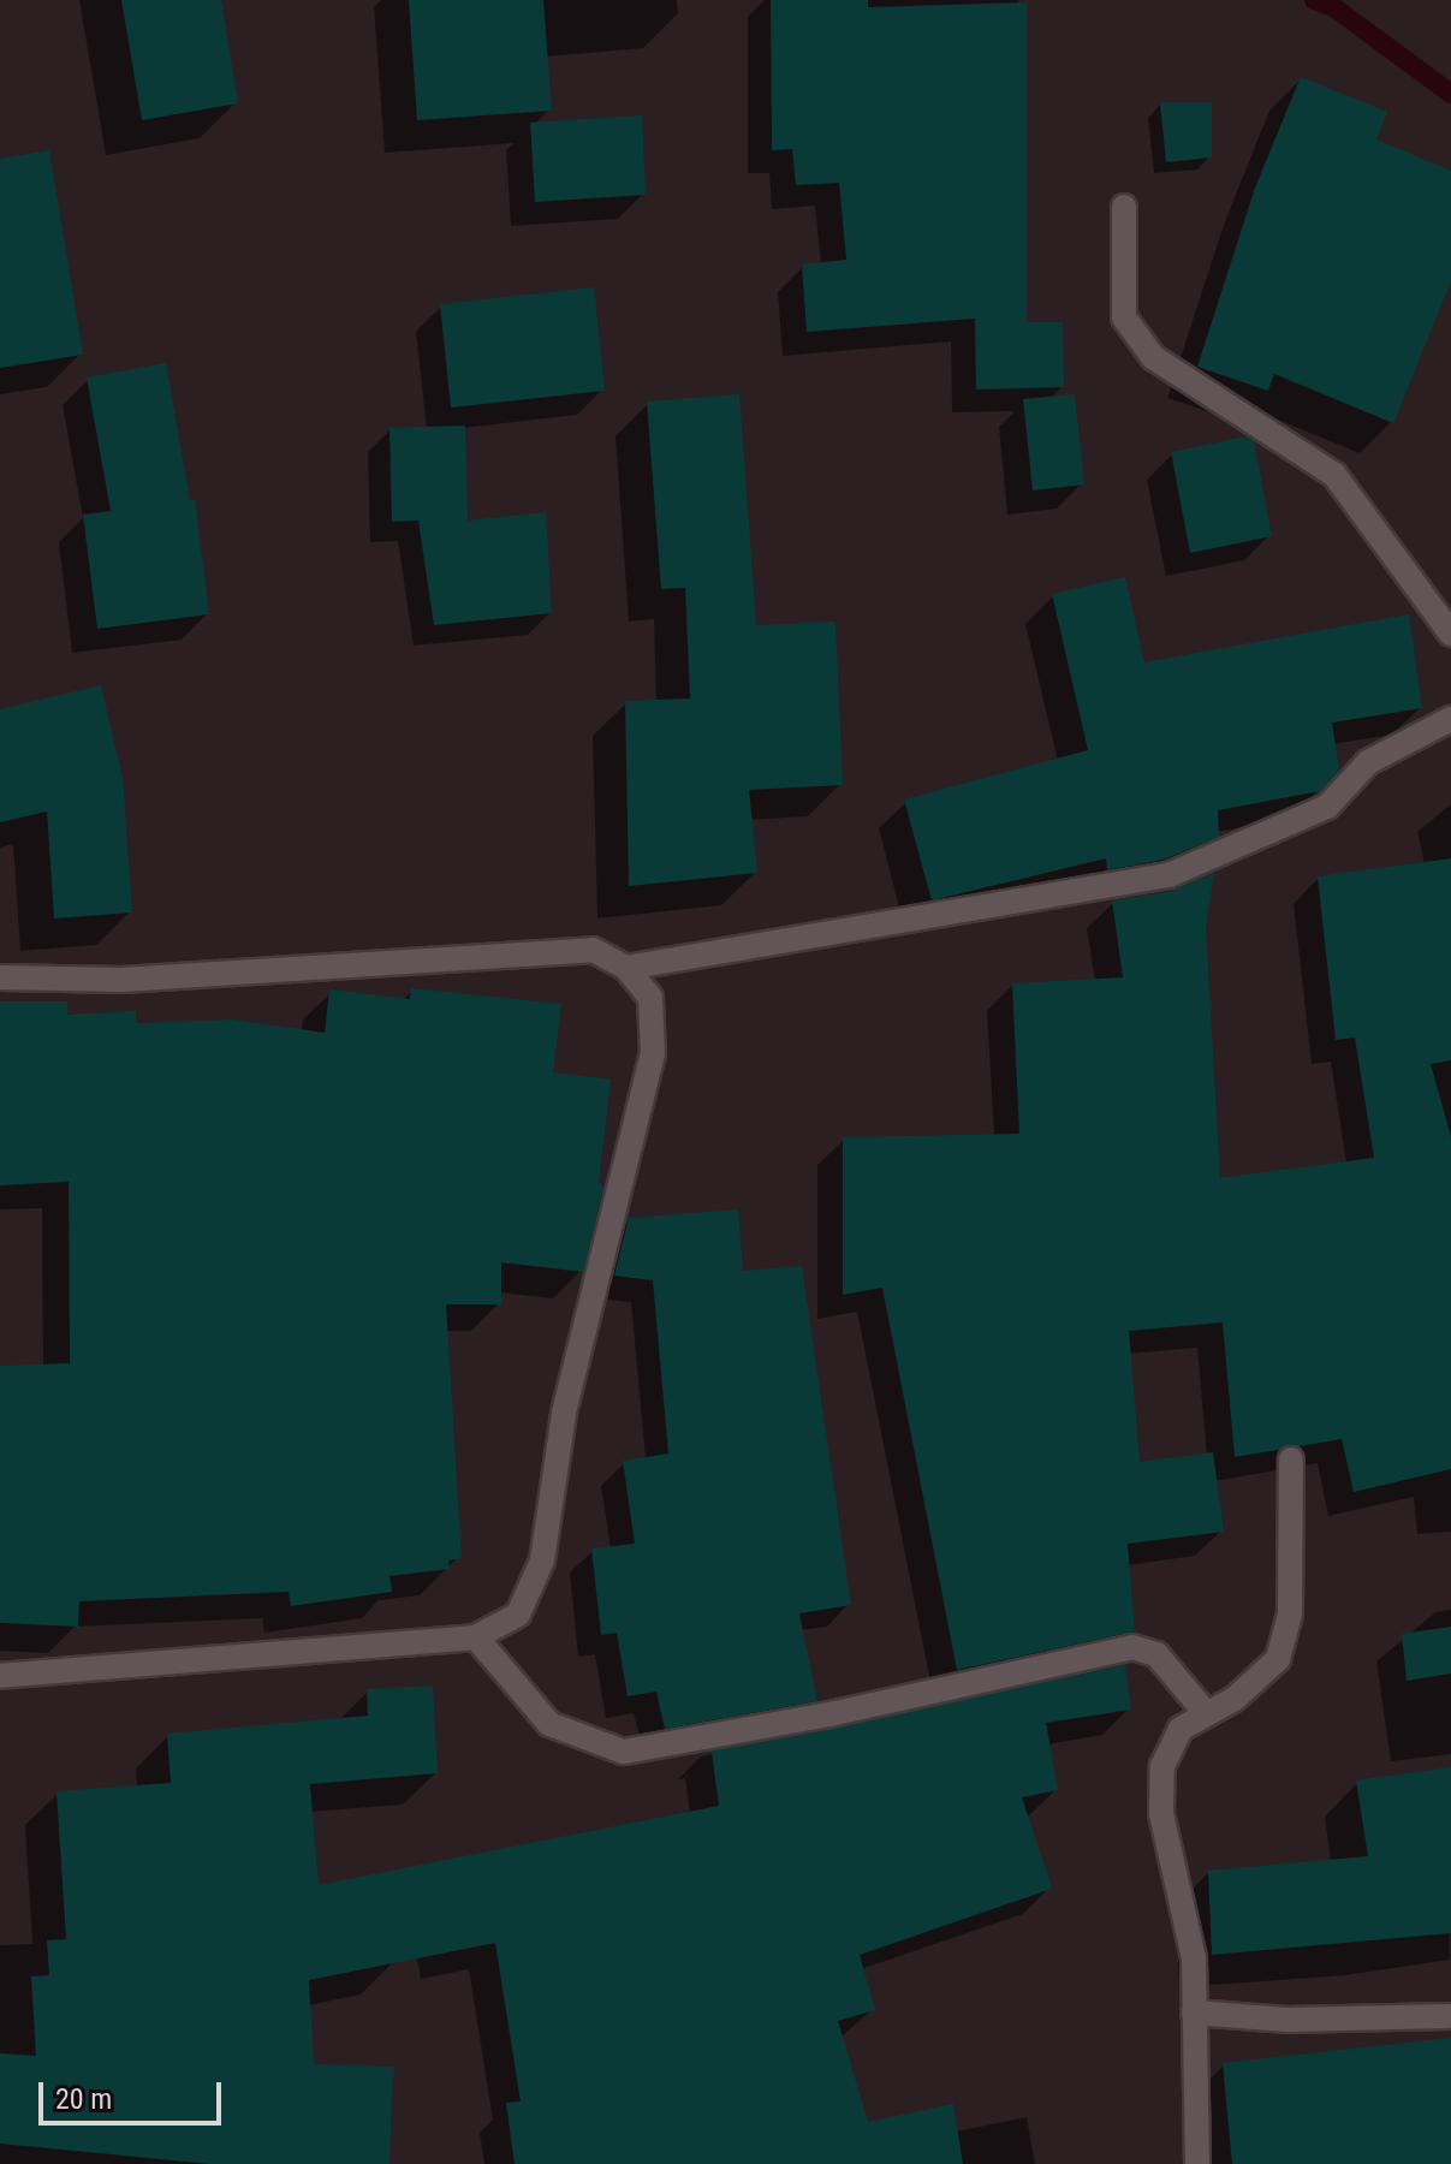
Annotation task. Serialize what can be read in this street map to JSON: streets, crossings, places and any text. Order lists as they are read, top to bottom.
{
  "scale_bar": "20 m"
}
